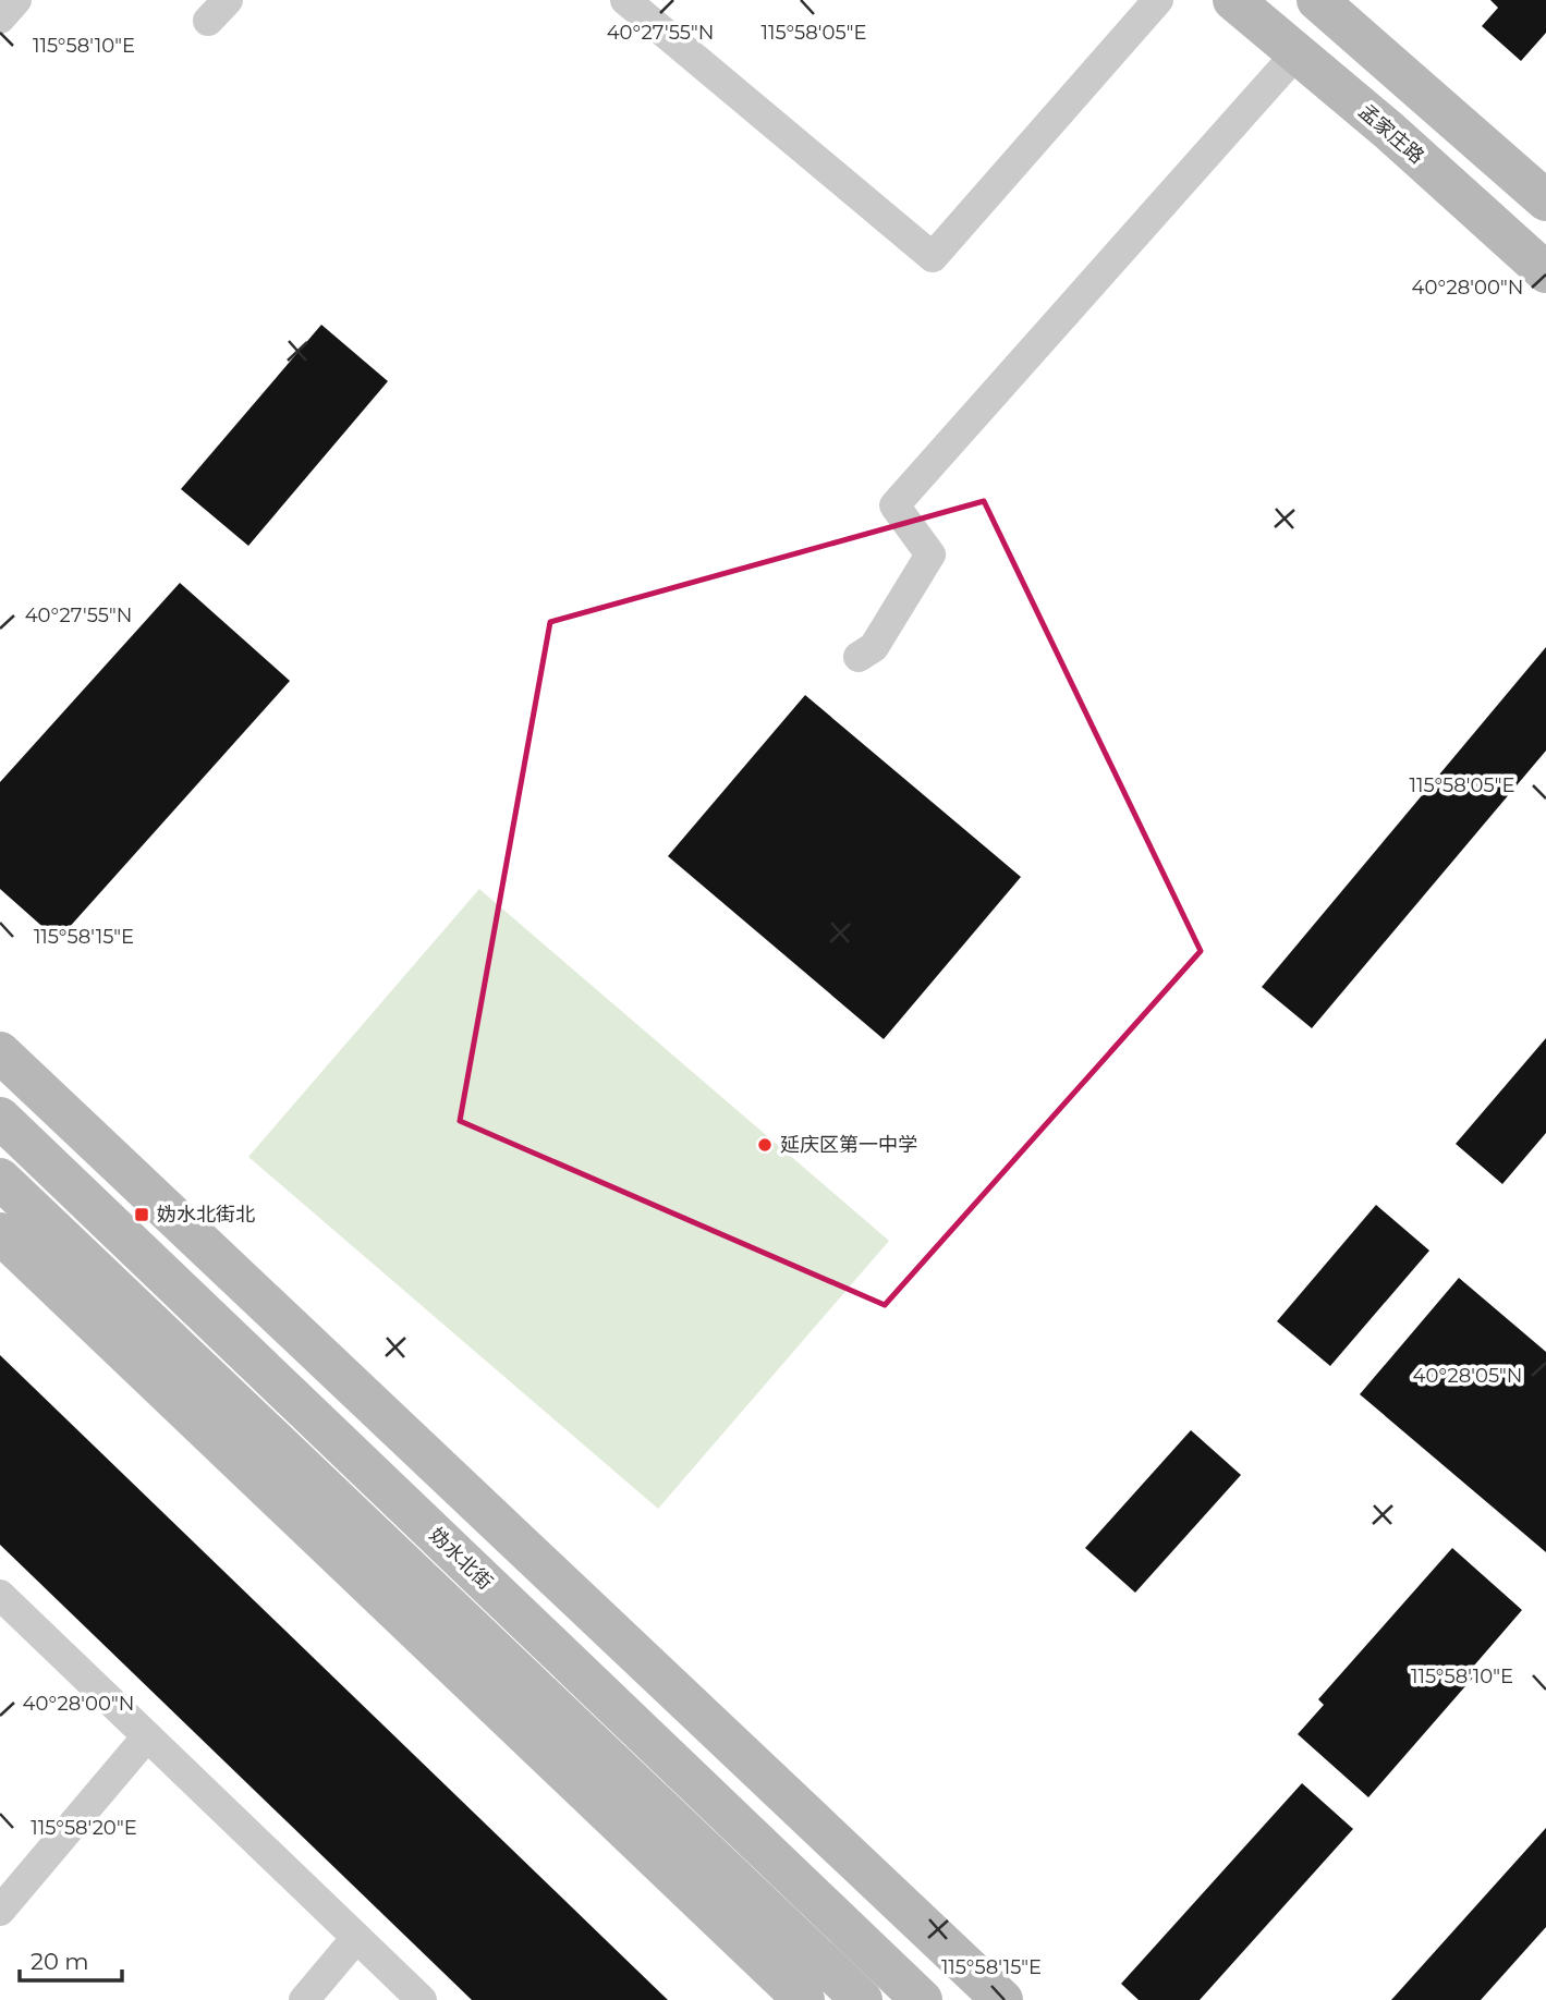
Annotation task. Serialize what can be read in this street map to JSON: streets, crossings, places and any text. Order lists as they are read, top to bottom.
{
  "streets": {
    "main road": ["孟家庄路", "妫水北街"]
  },
  "places": {
    "other": ["延庆区第一中学"],
    "transit": ["妫水北街北"]
  },
  "scale_bar": "20 m",
  "coordinates": [
    "40°27'55\"N",
    "115°58'05\"E",
    "115°58'10\"E",
    "40°28'00\"N",
    "115°58'15\"E",
    "40°28'05\"N",
    "115°58'20\"E"
  ]
}
